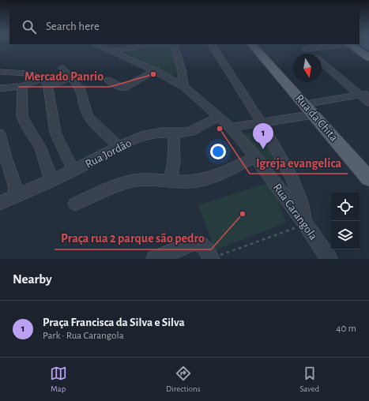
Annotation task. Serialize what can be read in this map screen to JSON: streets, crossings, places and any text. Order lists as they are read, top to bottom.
{
  "streets": {
    "main road": ["Rua da Chita"],
    "street": ["Rua Jordão", "Rua Carangola"]
  },
  "crossings": [
    ["Rua Jordão", "Rua Carangola"]
  ],
  "places": ["Mercado Panrio", "Igreja evangelica", "Praça rua 2 parque são pedro"],
  "north": "bottom",
  "page": {
    "search": "Search here",
    "pins": "1",
    "heading": "Nearby",
    "list": [
      {
        "mark": "1",
        "name": "Praça Francisca da Silva e Silva",
        "note": "Park · Rua Carangola",
        "value": "40 m"
      }
    ],
    "nav": ["Map", "Directions", "Saved"]
  }
}
